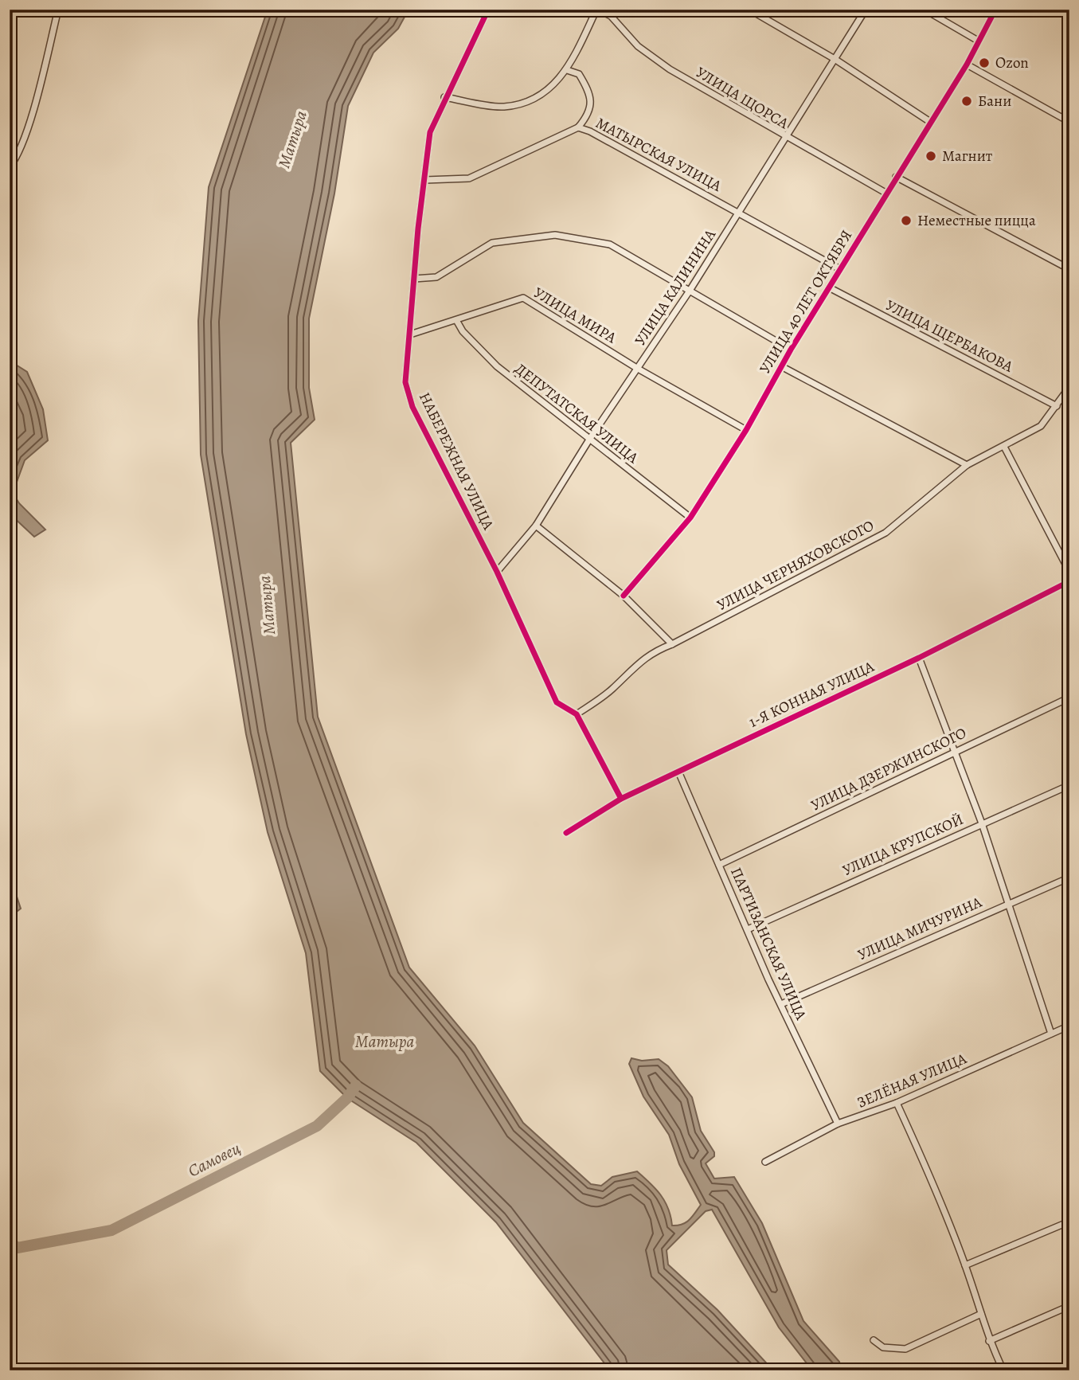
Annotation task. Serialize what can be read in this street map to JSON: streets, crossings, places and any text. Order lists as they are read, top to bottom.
{
  "streets": {
    "street": [
      "УЛИЦА ЩОРСА",
      "МАТЫРСКАЯ УЛИЦА",
      "УЛИЦА КАЛИНИНА",
      "УЛИЦА 40 ЛЕТ ОКТЯБРЯ",
      "УЛИЦА МИРА",
      "УЛИЦА ЩЕРБАКОВА",
      "ДЕПУТАТСКАЯ УЛИЦА",
      "НАБЕРЕЖНАЯ УЛИЦА",
      "УЛИЦА ЧЕРНЯХОВСКОГО",
      "1-Я КОННАЯ УЛИЦА",
      "УЛИЦА ДЗЕРЖИНСКОГО",
      "УЛИЦА КРУПСКОЙ",
      "УЛИЦА МИЧУРИНА",
      "ПАРТИЗАНСКАЯ УЛИЦА",
      "ЗЕЛЁНАЯ УЛИЦА"
    ]
  },
  "crossings": [
    ["УЛИЦА ЩОРСА", "УЛИЦА КАЛИНИНА"],
    ["УЛИЦА ЩОРСА", "УЛИЦА 40 ЛЕТ ОКТЯБРЯ"],
    ["МАТЫРСКАЯ УЛИЦА", "УЛИЦА КАЛИНИНА"],
    ["МАТЫРСКАЯ УЛИЦА", "УЛИЦА 40 ЛЕТ ОКТЯБРЯ"],
    ["МАТЫРСКАЯ УЛИЦА", "НАБЕРЕЖНАЯ УЛИЦА"],
    ["УЛИЦА КАЛИНИНА", "УЛИЦА МИРА"],
    ["УЛИЦА КАЛИНИНА", "ДЕПУТАТСКАЯ УЛИЦА"],
    ["УЛИЦА КАЛИНИНА", "НАБЕРЕЖНАЯ УЛИЦА"],
    ["УЛИЦА 40 ЛЕТ ОКТЯБРЯ", "УЛИЦА МИРА"],
    ["УЛИЦА 40 ЛЕТ ОКТЯБРЯ", "УЛИЦА ЩЕРБАКОВА"],
    ["УЛИЦА 40 ЛЕТ ОКТЯБРЯ", "ДЕПУТАТСКАЯ УЛИЦА"],
    ["УЛИЦА 40 ЛЕТ ОКТЯБРЯ", "УЛИЦА ЧЕРНЯХОВСКОГО"],
    ["УЛИЦА МИРА", "ДЕПУТАТСКАЯ УЛИЦА"],
    ["УЛИЦА МИРА", "НАБЕРЕЖНАЯ УЛИЦА"],
    ["УЛИЦА ЩЕРБАКОВА", "УЛИЦА ЧЕРНЯХОВСКОГО"],
    ["НАБЕРЕЖНАЯ УЛИЦА", "УЛИЦА ЧЕРНЯХОВСКОГО"],
    ["НАБЕРЕЖНАЯ УЛИЦА", "1-Я КОННАЯ УЛИЦА"],
    ["1-Я КОННАЯ УЛИЦА", "ПАРТИЗАНСКАЯ УЛИЦА"],
    ["УЛИЦА ДЗЕРЖИНСКОГО", "ПАРТИЗАНСКАЯ УЛИЦА"],
    ["УЛИЦА КРУПСКОЙ", "ПАРТИЗАНСКАЯ УЛИЦА"],
    ["УЛИЦА МИЧУРИНА", "ПАРТИЗАНСКАЯ УЛИЦА"],
    ["ПАРТИЗАНСКАЯ УЛИЦА", "ЗЕЛЁНАЯ УЛИЦА"]
  ],
  "water": ["Матыра", "Самовец"],
  "places": [
    "Ozon",
    "Бани",
    "Магнит",
    "Неместные пицца"
  ]
}
